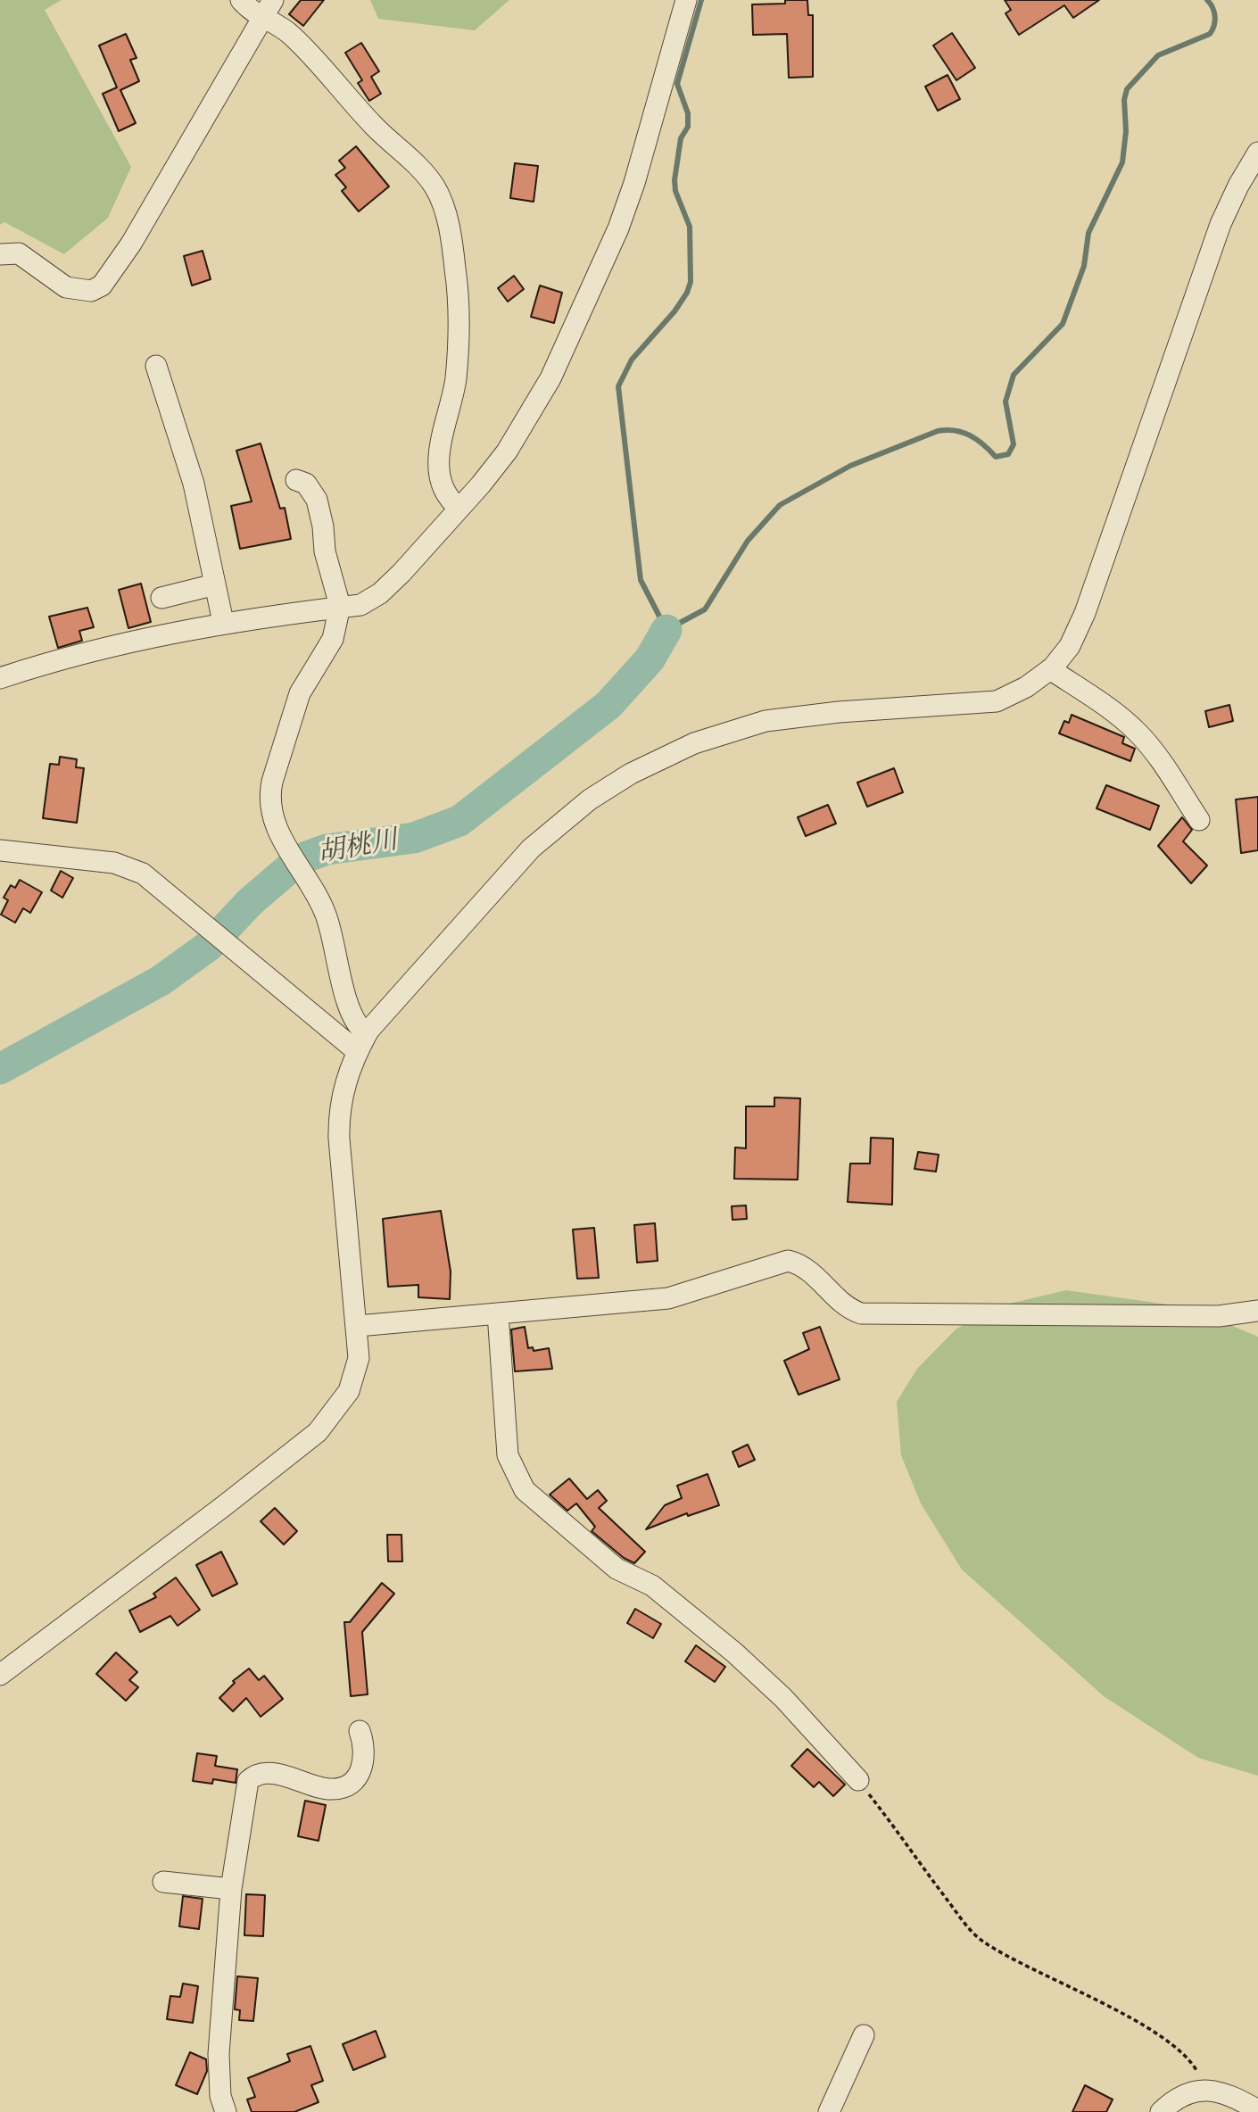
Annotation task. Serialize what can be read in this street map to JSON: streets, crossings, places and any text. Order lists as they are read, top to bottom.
{
  "water": ["胡桃川"]
}
